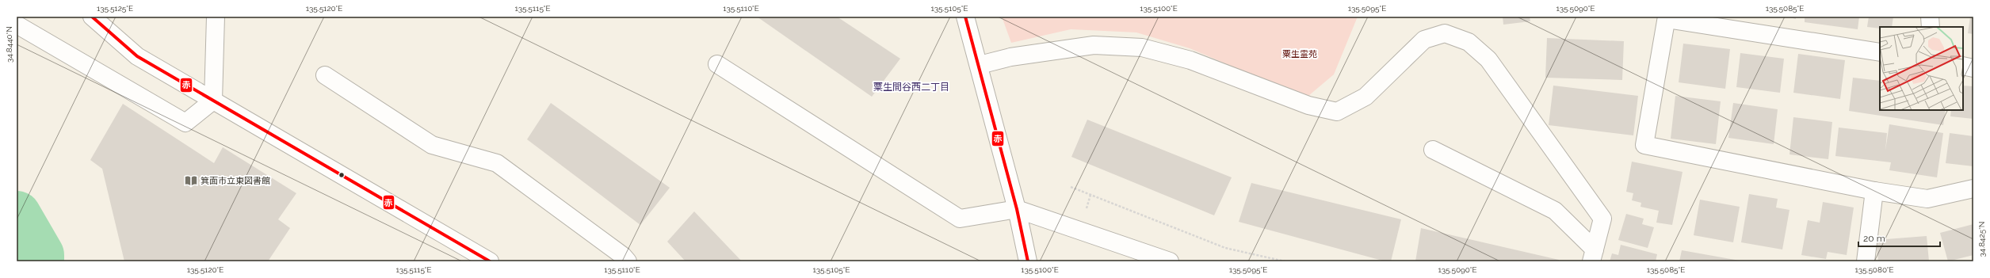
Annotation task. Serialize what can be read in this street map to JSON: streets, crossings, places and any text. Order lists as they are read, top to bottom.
{
  "districts": ["粟生間谷西二丁目"],
  "parks": ["粟生霊苑"],
  "places": {
    "library": ["箕面市立東図書館"]
  },
  "lines": ["transit line 赤"],
  "scale_bar": "20 m",
  "coordinates": [
    "135.5125°E",
    "135.5120°E",
    "135.5115°E",
    "135.5110°E",
    "135.5105°E",
    "135.5100°E",
    "135.5095°E",
    "135.5090°E",
    "135.5085°E",
    "34.8440°N",
    "34.8425°N",
    "135.5080°E"
  ]
}
